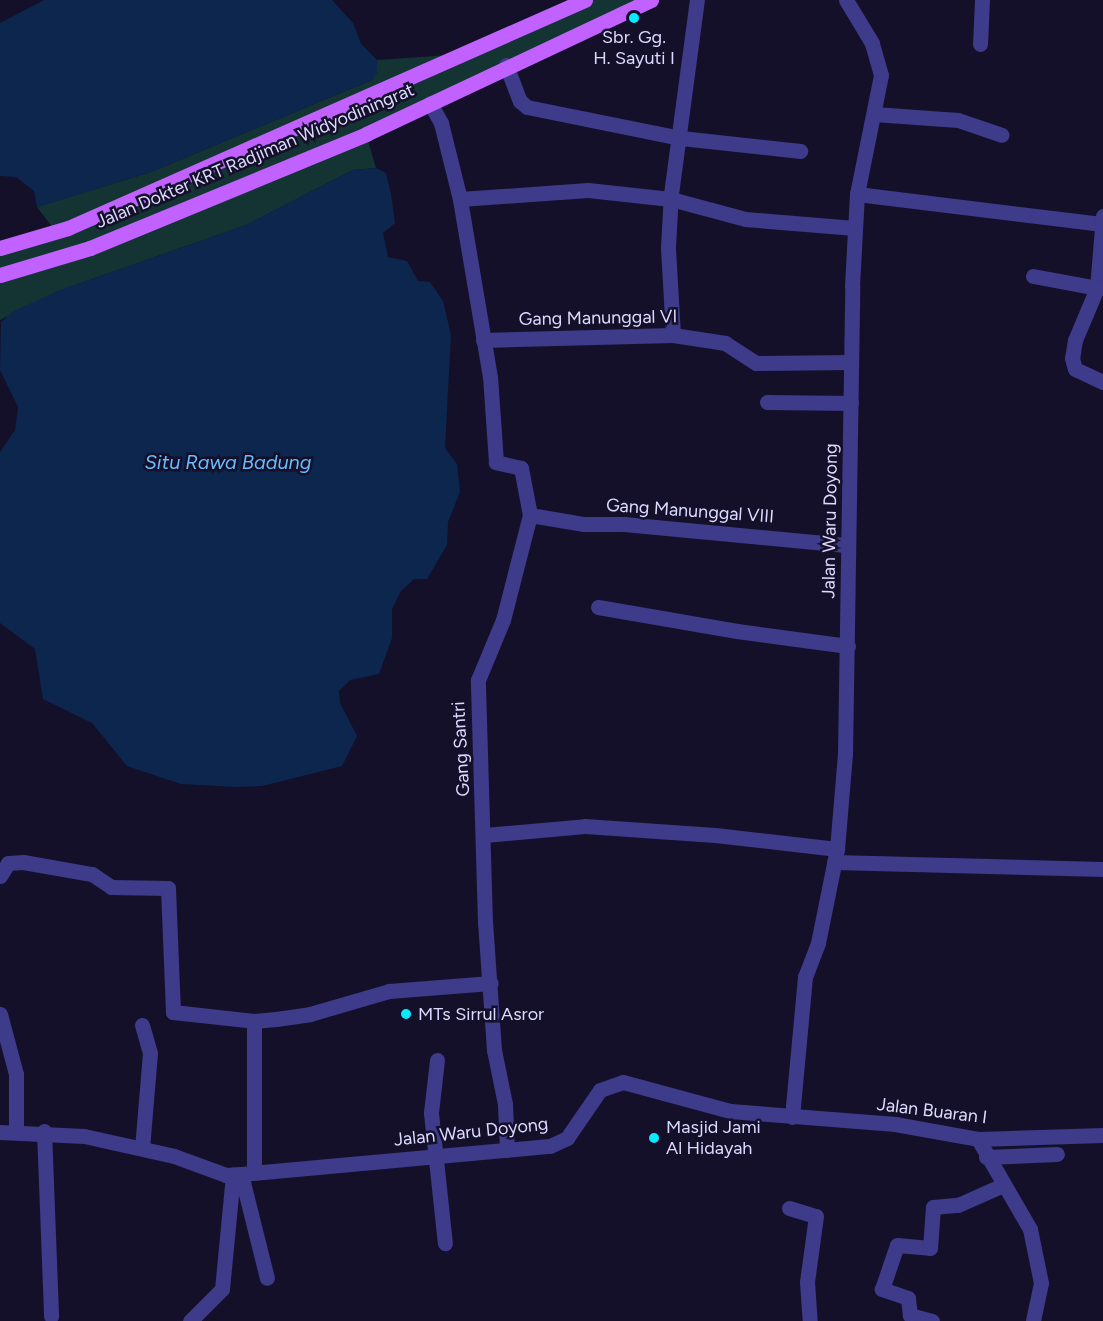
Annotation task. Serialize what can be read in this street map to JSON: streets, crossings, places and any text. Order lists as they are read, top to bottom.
{
  "streets": {
    "main road": ["Jalan Dokter KRT Radjiman Widyodiningrat"],
    "street": [
      "Gang Manunggal VI",
      "Gang Manunggal VIII",
      "Jalan Waru Doyong",
      "Gang Santri",
      "Jalan Buaran I"
    ]
  },
  "crossings": [
    ["Gang Manunggal VI", "Jalan Waru Doyong"],
    ["Gang Manunggal VI", "Gang Santri"],
    ["Gang Manunggal VIII", "Jalan Waru Doyong"],
    ["Gang Manunggal VIII", "Gang Santri"],
    ["Jalan Waru Doyong", "Gang Santri"],
    ["Jalan Waru Doyong", "Jalan Buaran I"]
  ],
  "water": ["Situ Rawa Badung"],
  "places": ["Sbr. Gg. H. Sayuti I", "MTs Sirrul Asror", "Masjid Jami Al Hidayah"]
}
